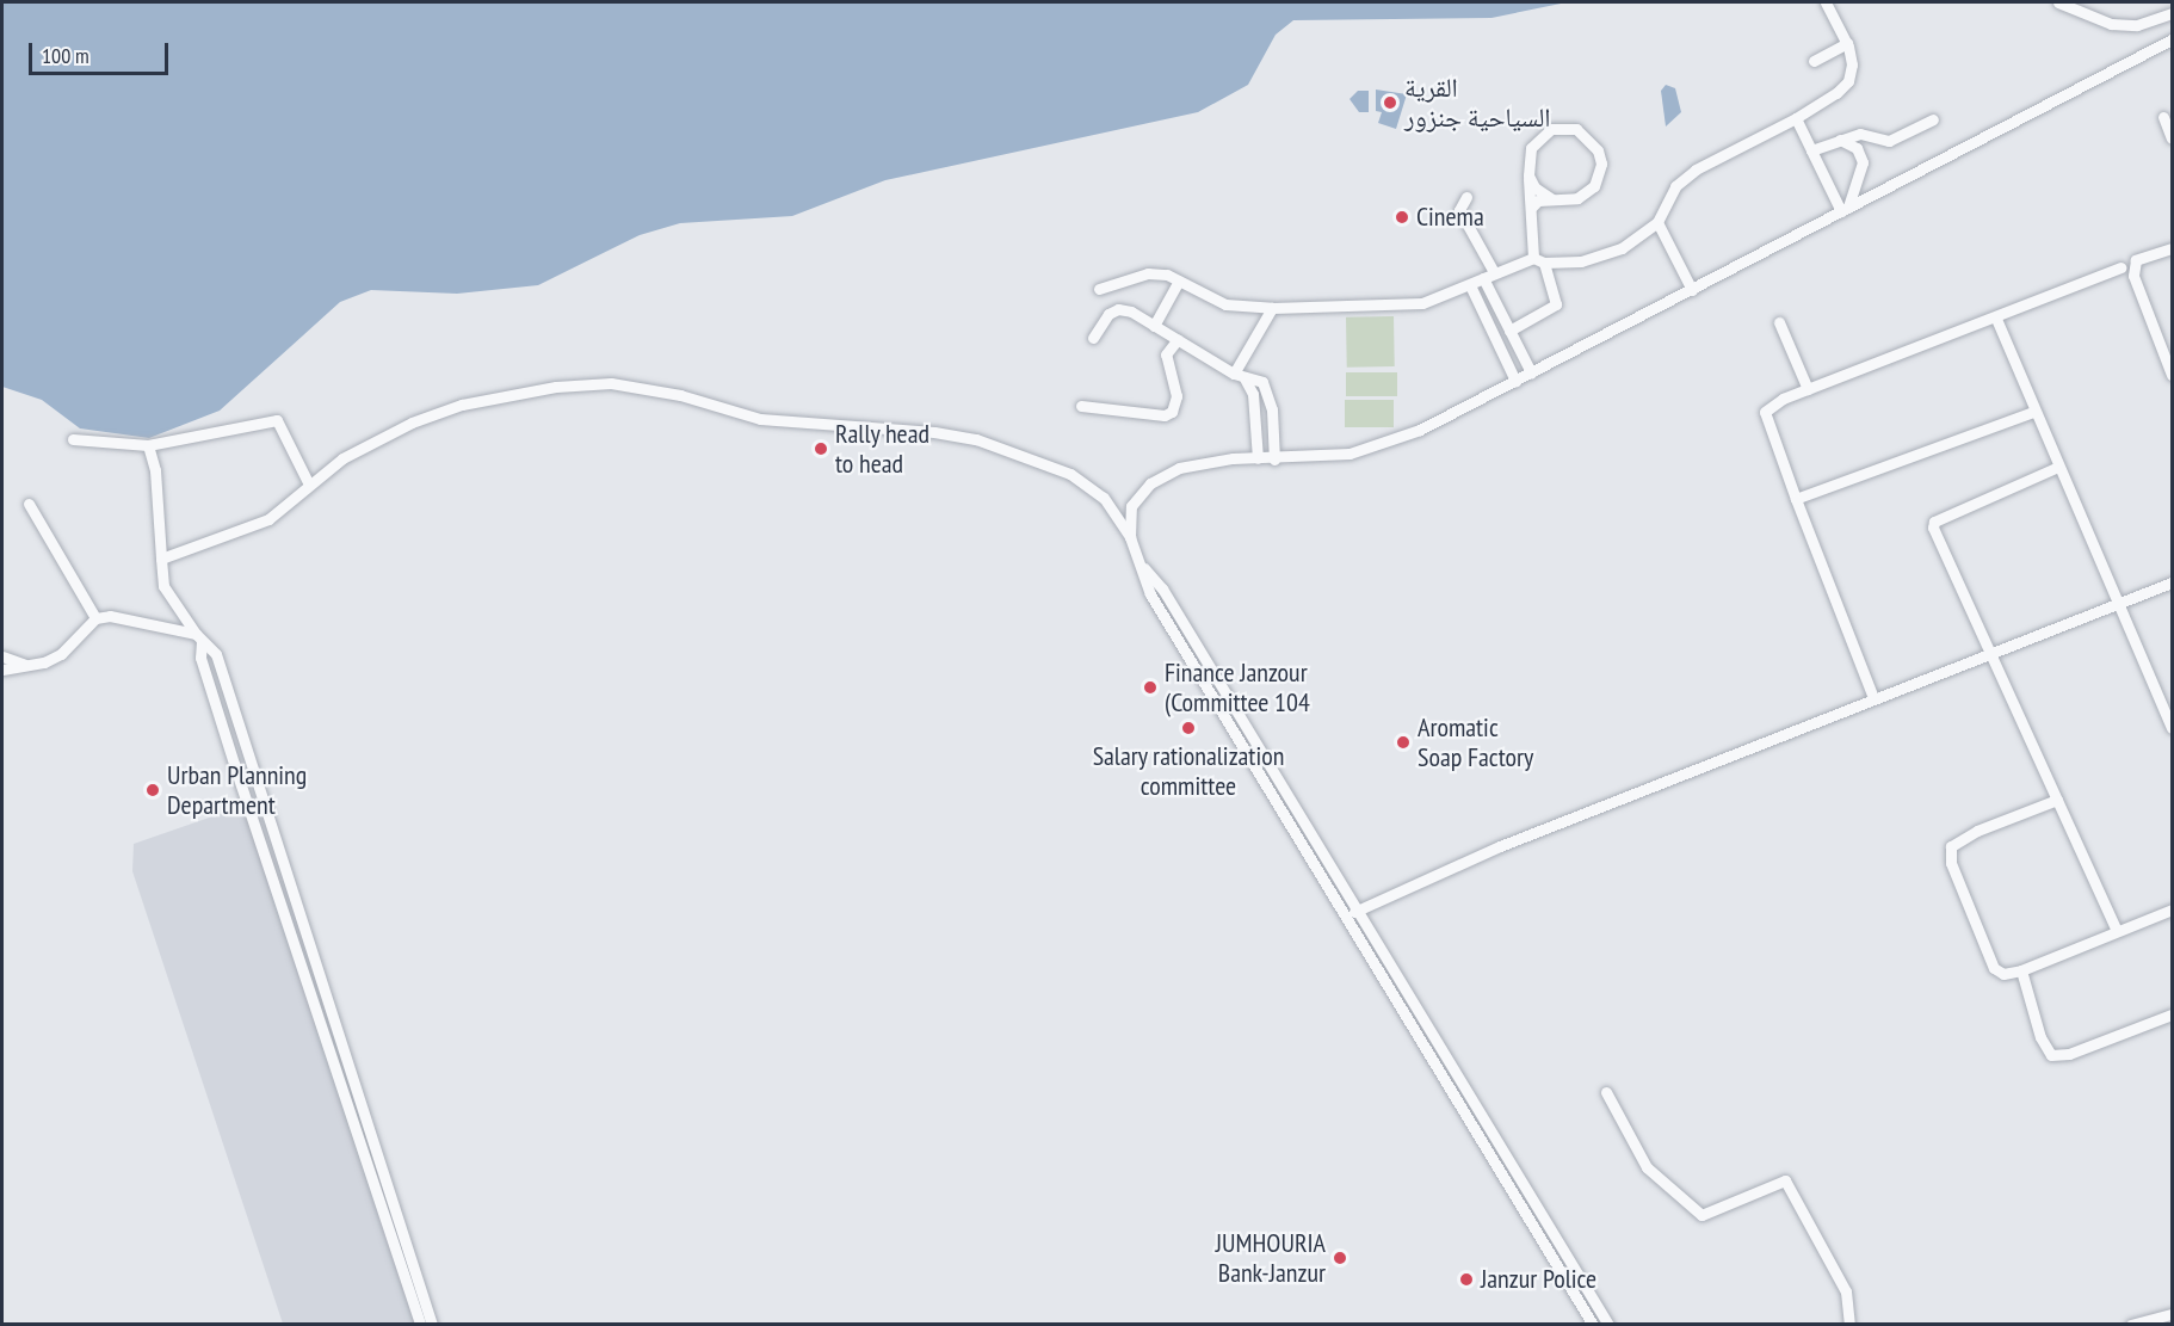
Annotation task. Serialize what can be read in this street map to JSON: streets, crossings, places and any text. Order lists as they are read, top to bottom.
{
  "places": [
    "القرية السياحية جنزور",
    "Cinema",
    "Rally head to head",
    "Finance Janzour (Committee 104",
    "Salary rationalization committee",
    "Aromatic Soap Factory",
    "Urban Planning Department",
    "JUMHOURIA Bank-Janzur",
    "Janzur Police"
  ],
  "scale_bar": "100 m"
}
